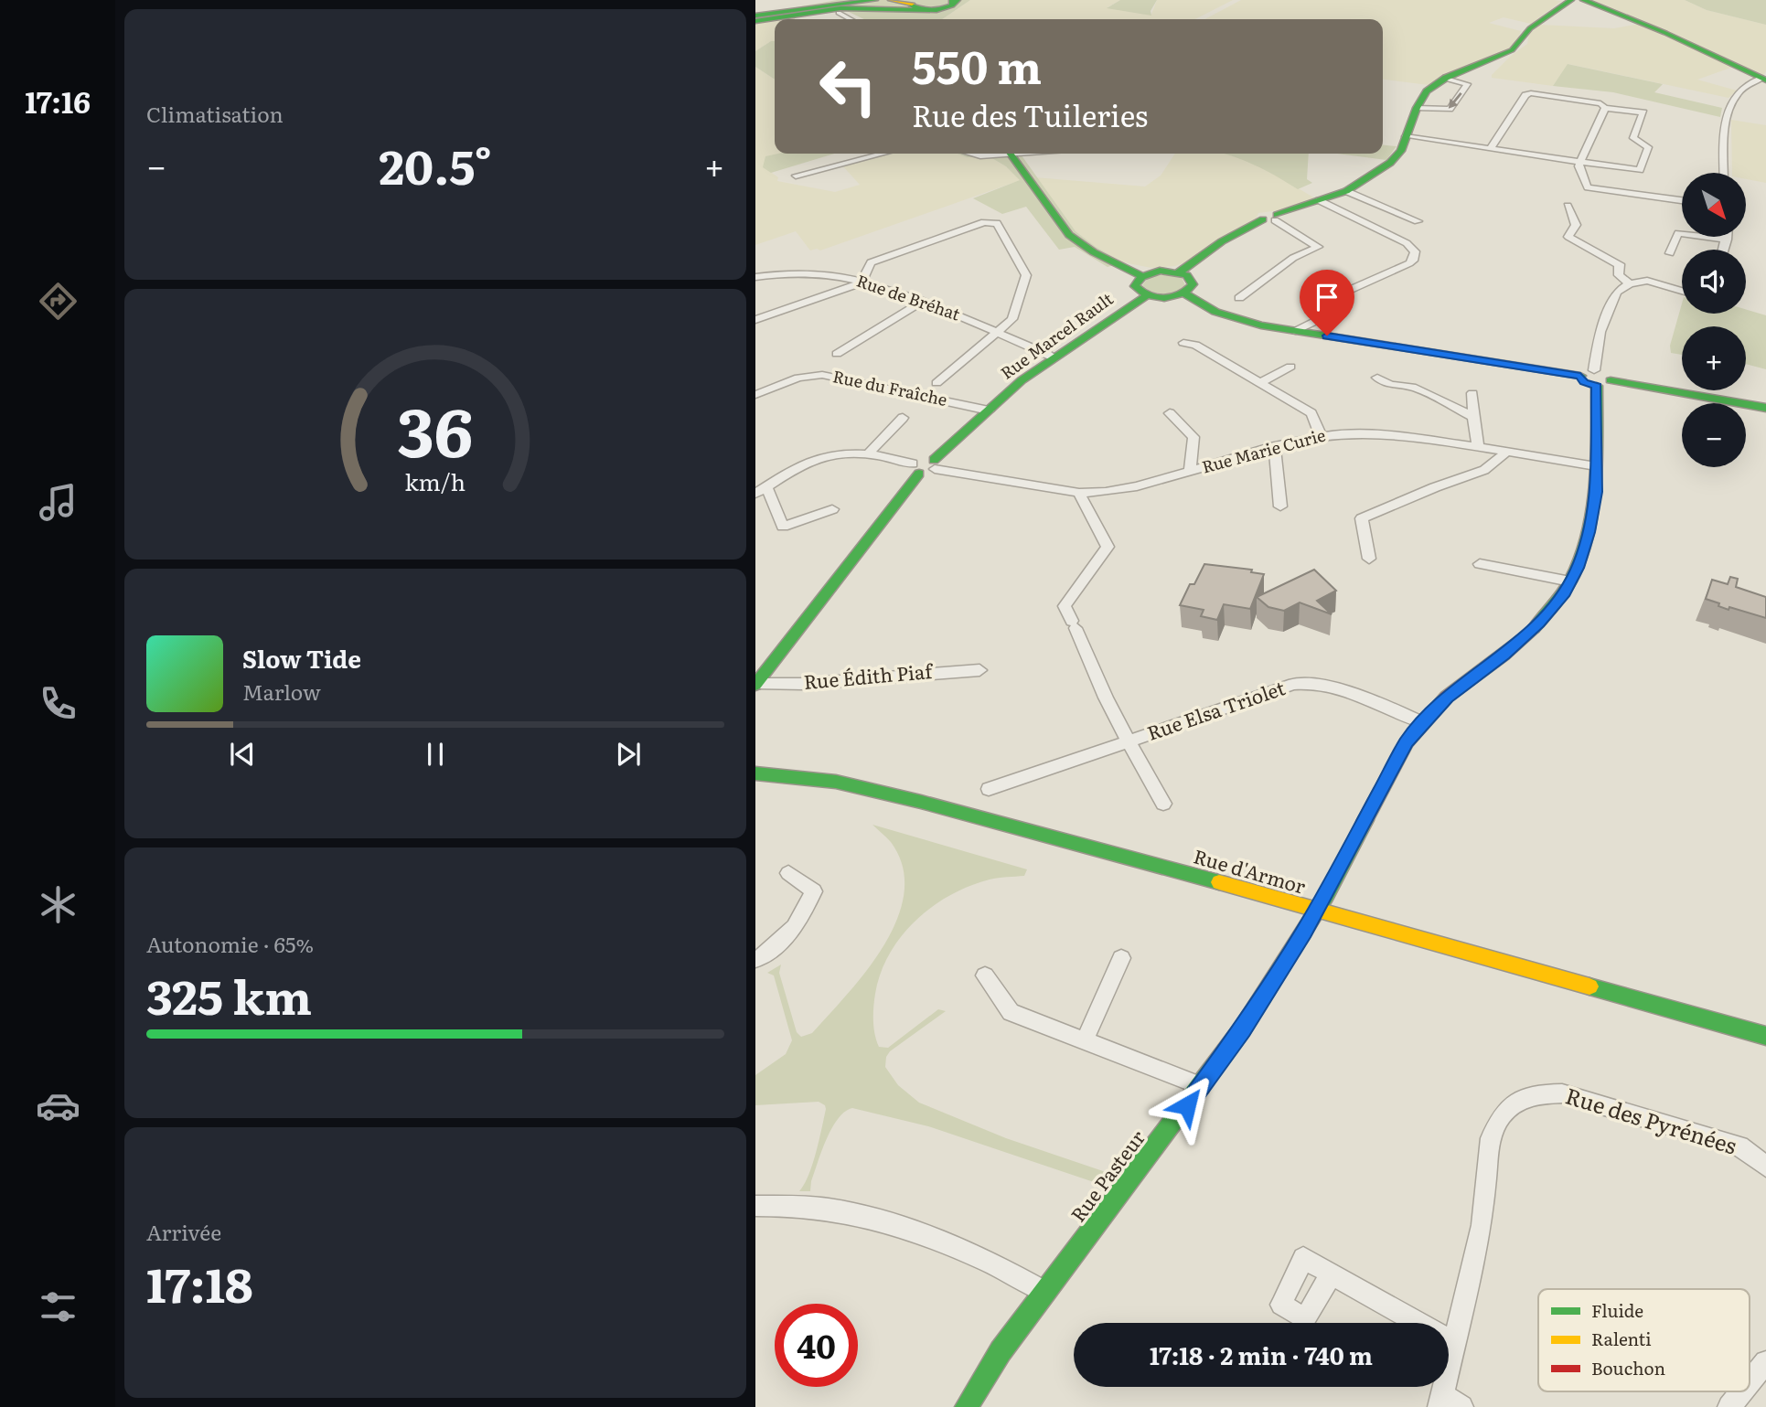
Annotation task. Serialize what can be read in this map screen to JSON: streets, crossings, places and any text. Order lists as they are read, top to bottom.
{
  "streets": {
    "main road": ["Rue Marcel Rault", "Rue d'Armor", "Rue Pasteur"],
    "street": [
      "Rue de Bréhat",
      "Rue du Fraîche",
      "Rue Marie Curie",
      "Rue Édith Piaf",
      "Rue Elsa Triolet",
      "Rue des Pyrénées"
    ]
  },
  "crossings": [
    ["Rue de Bréhat", "Rue Marcel Rault"],
    ["Rue Marcel Rault", "Rue du Fraîche"],
    ["Rue Marcel Rault", "Rue Marie Curie"],
    ["Rue Marie Curie", "Rue Elsa Triolet"],
    ["Rue Marie Curie", "Rue Pasteur"],
    ["Rue Elsa Triolet", "Rue Pasteur"],
    ["Rue d'Armor", "Rue Pasteur"]
  ],
  "legend": ["Fluide", "Ralenti", "Bouchon"],
  "north": "bottom right",
  "page": {
    "tabs": "17:16",
    "tile": [
      "Climatisation",
      ["Autonomie · 65%", "325 km"],
      ["Arrivée", "17:18"]
    ],
    "turn": ["550 m", "Rue des Tuileries"],
    "heat": ["−", "20.5°", "+"],
    "map_buttons": ["+", "−"],
    "song": ["Slow Tide", "Marlow"],
    "limit": "40",
    "trip": "17:18 · 2 min · 740 m",
    "gauge": ["36", "km/h"]
  }
}
